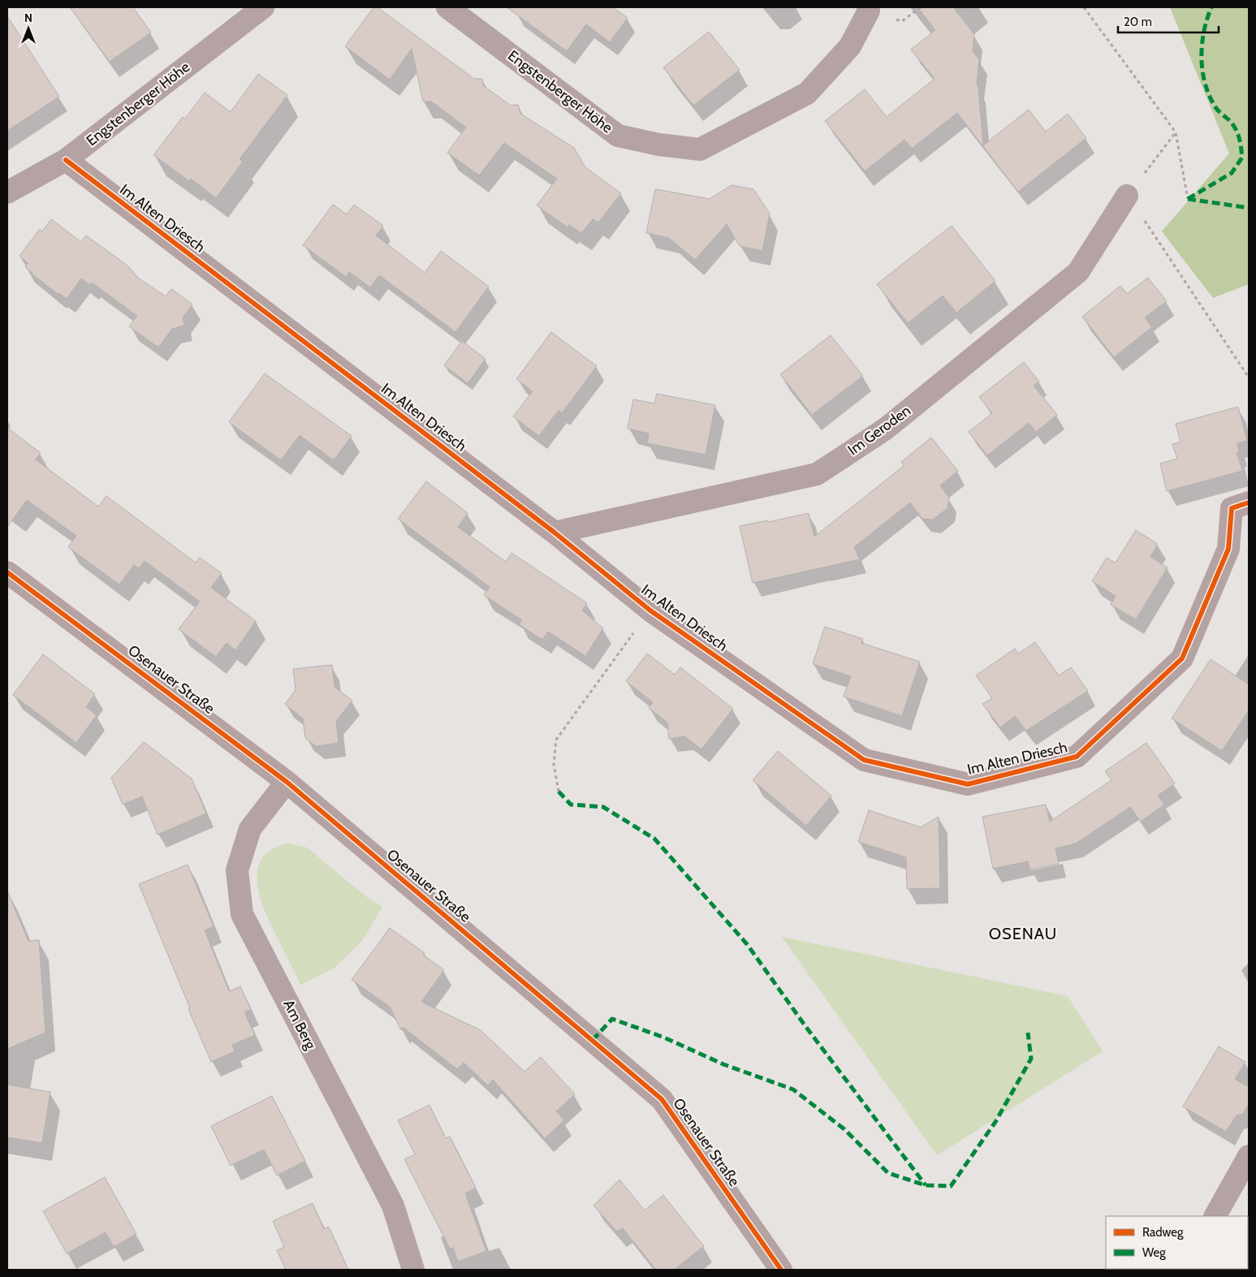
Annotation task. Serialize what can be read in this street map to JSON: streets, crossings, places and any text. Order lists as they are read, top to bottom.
{
  "streets": {
    "street": [
      "Engstenberger Höhe",
      "Im Alten Driesch",
      "Im Geroden",
      "Osenauer Straße",
      "Am Berg"
    ]
  },
  "crossings": [
    ["Engstenberger Höhe", "Im Alten Driesch"],
    ["Im Alten Driesch", "Im Geroden"],
    ["Osenauer Straße", "Am Berg"]
  ],
  "districts": ["OSENAU"],
  "legend": ["Radweg", "Weg"],
  "scale_bar": "20 m",
  "north": "top"
}
